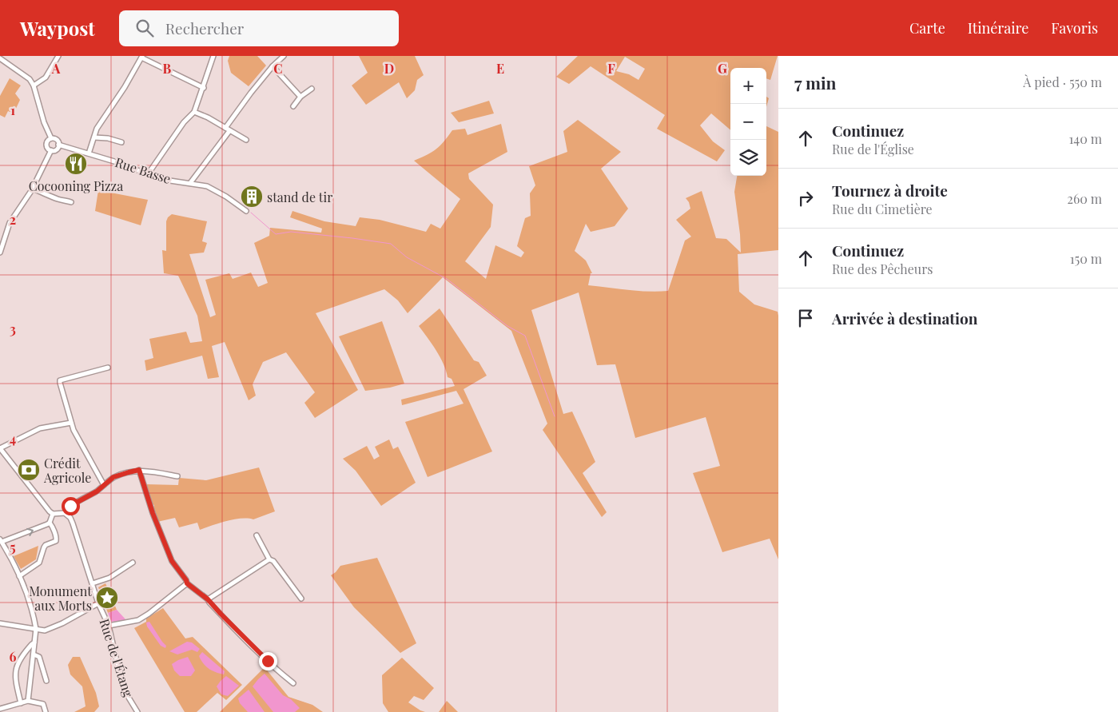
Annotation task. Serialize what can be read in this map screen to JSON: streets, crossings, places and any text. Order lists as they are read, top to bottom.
{
  "streets": {
    "street": ["Rue Basse", "Rue de l'Étang"]
  },
  "places": {
    "restaurant": ["Cocooning Pizza"],
    "building": ["stand de tir"],
    "bank": ["Crédit Agricole"],
    "place": ["Monument aux Morts"]
  },
  "page": {
    "header": "Waypost",
    "search": "Rechercher",
    "nav": ["Carte", "Itinéraire", "Favoris"],
    "heading": ["7 min", "À pied · 550 m"],
    "map_buttons": ["+", "−"],
    "list": [
      ["Continuez", "Rue de l'Église", "140 m"],
      ["Tournez à droite", "Rue du Cimetière", "260 m"],
      ["Continuez", "Rue des Pêcheurs", "150 m"],
      "Arrivée à destination"
    ]
  },
  "grid": {
    "columns": [
      "A",
      "B",
      "C",
      "D",
      "E",
      "F",
      "G"
    ],
    "rows": [
      "1",
      "2",
      "3",
      "4",
      "5",
      "6"
    ]
  }
}
